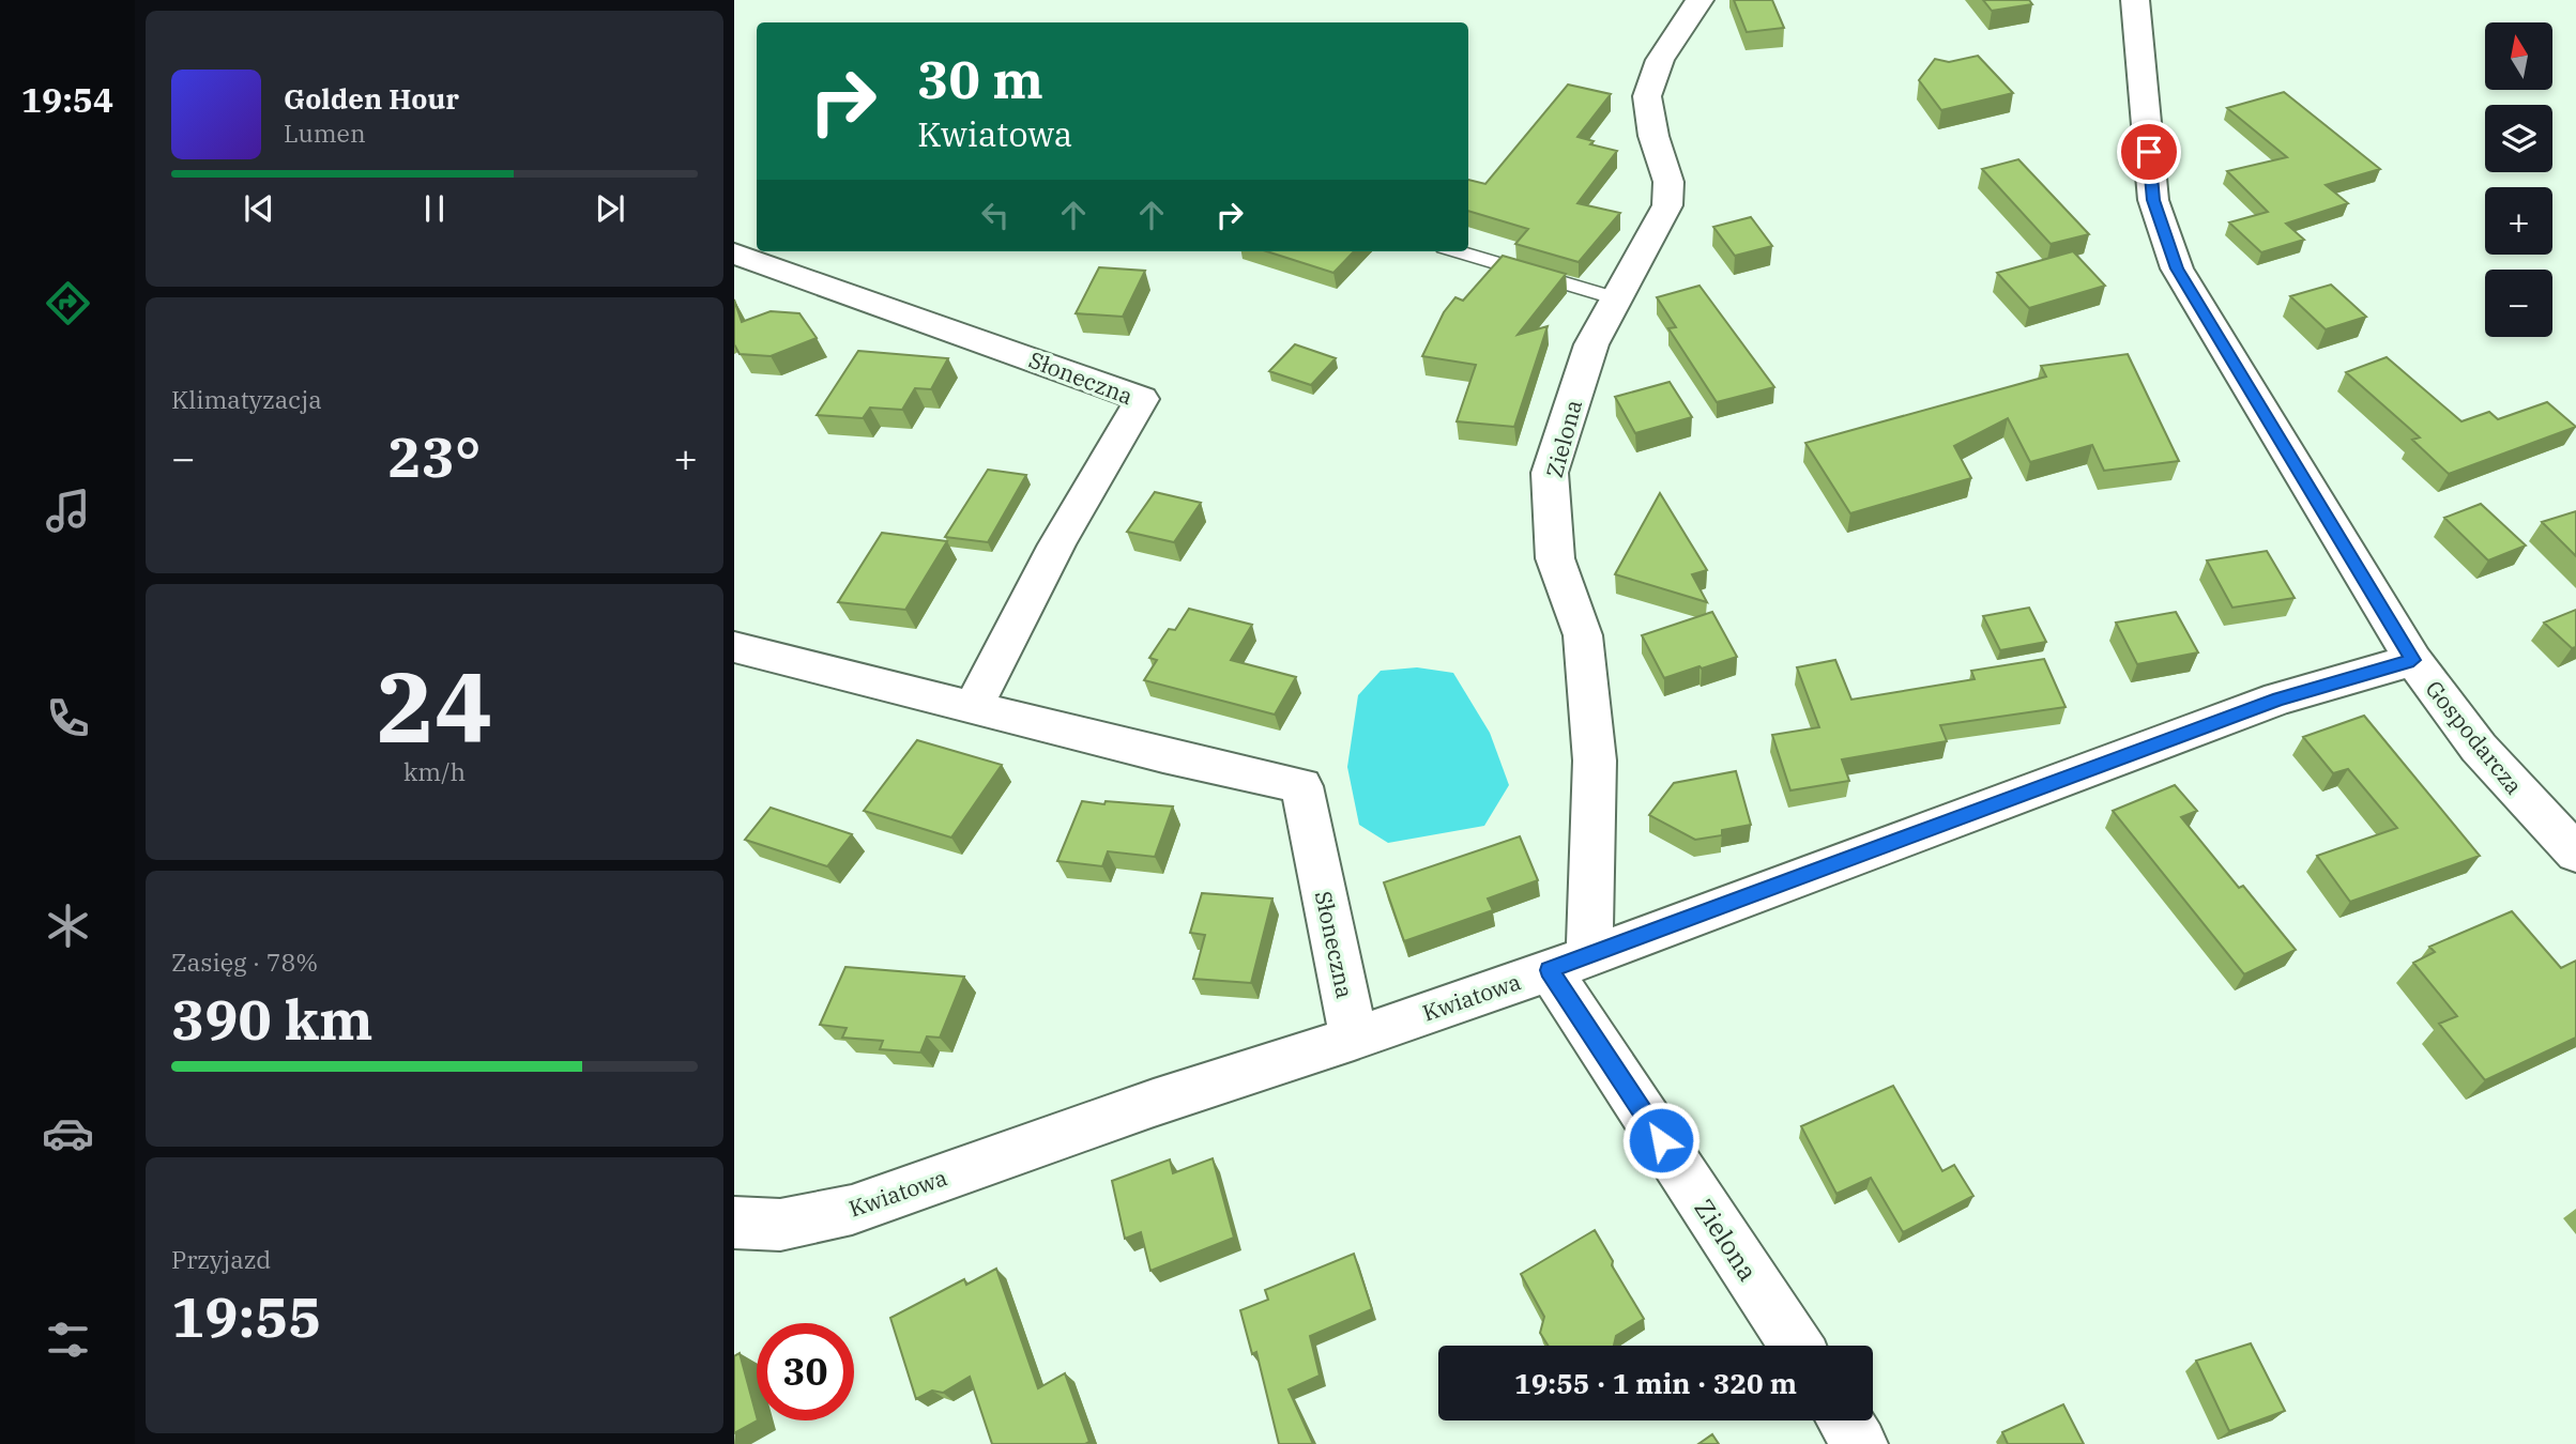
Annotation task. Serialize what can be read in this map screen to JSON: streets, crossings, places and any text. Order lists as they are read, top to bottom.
{
  "streets": {
    "street": [
      "Słoneczna",
      "Zielona",
      "Gospodarcza",
      "Kwiatowa"
    ]
  },
  "crossings": [
    ["Słoneczna", "Kwiatowa"],
    ["Zielona", "Kwiatowa"],
    ["Gospodarcza", "Kwiatowa"]
  ],
  "north": "top",
  "page": {
    "tabs": "19:54",
    "map_buttons": ["+", "−"],
    "turn": ["30 m", "Kwiatowa"],
    "song": ["Golden Hour", "Lumen"],
    "tile": [
      "Klimatyzacja",
      ["24", "km/h"],
      ["Zasięg · 78%", "390 km"],
      ["Przyjazd", "19:55"]
    ],
    "heat": ["−", "23°", "+"],
    "limit": "30",
    "trip": "19:55 · 1 min · 320 m"
  }
}
